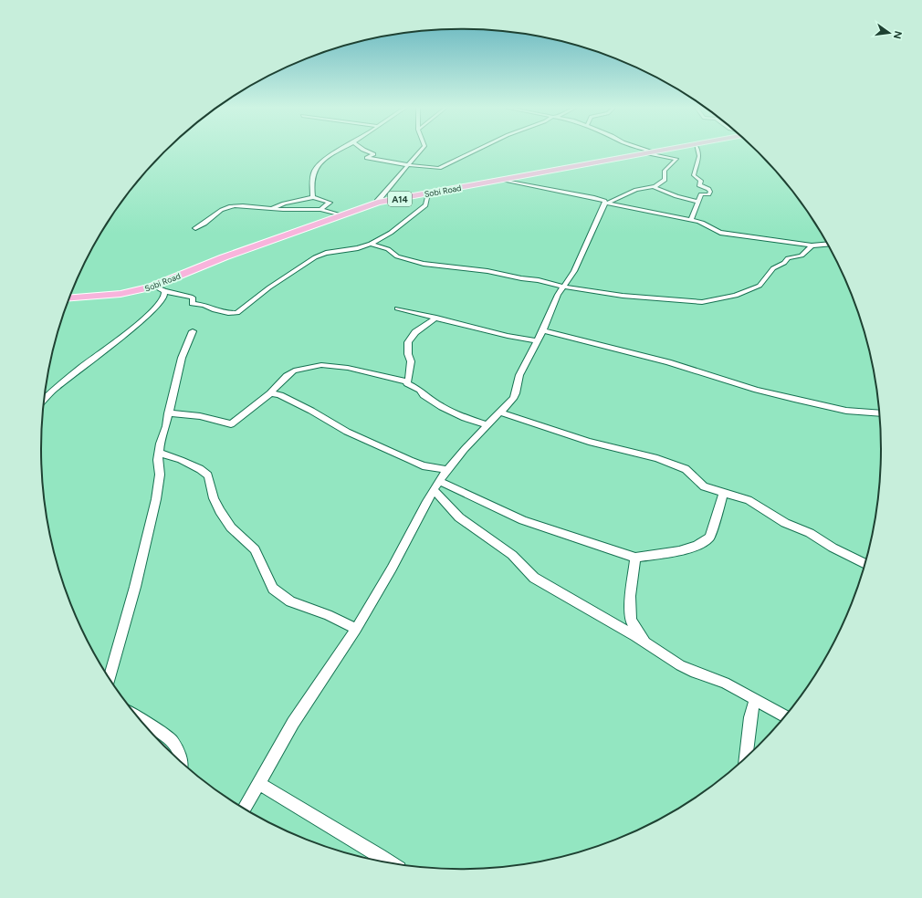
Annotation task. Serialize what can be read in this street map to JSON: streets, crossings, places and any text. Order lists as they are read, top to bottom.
{
  "streets": {
    "highway": ["Sobi Road", "A14"]
  },
  "north": "right"
}
